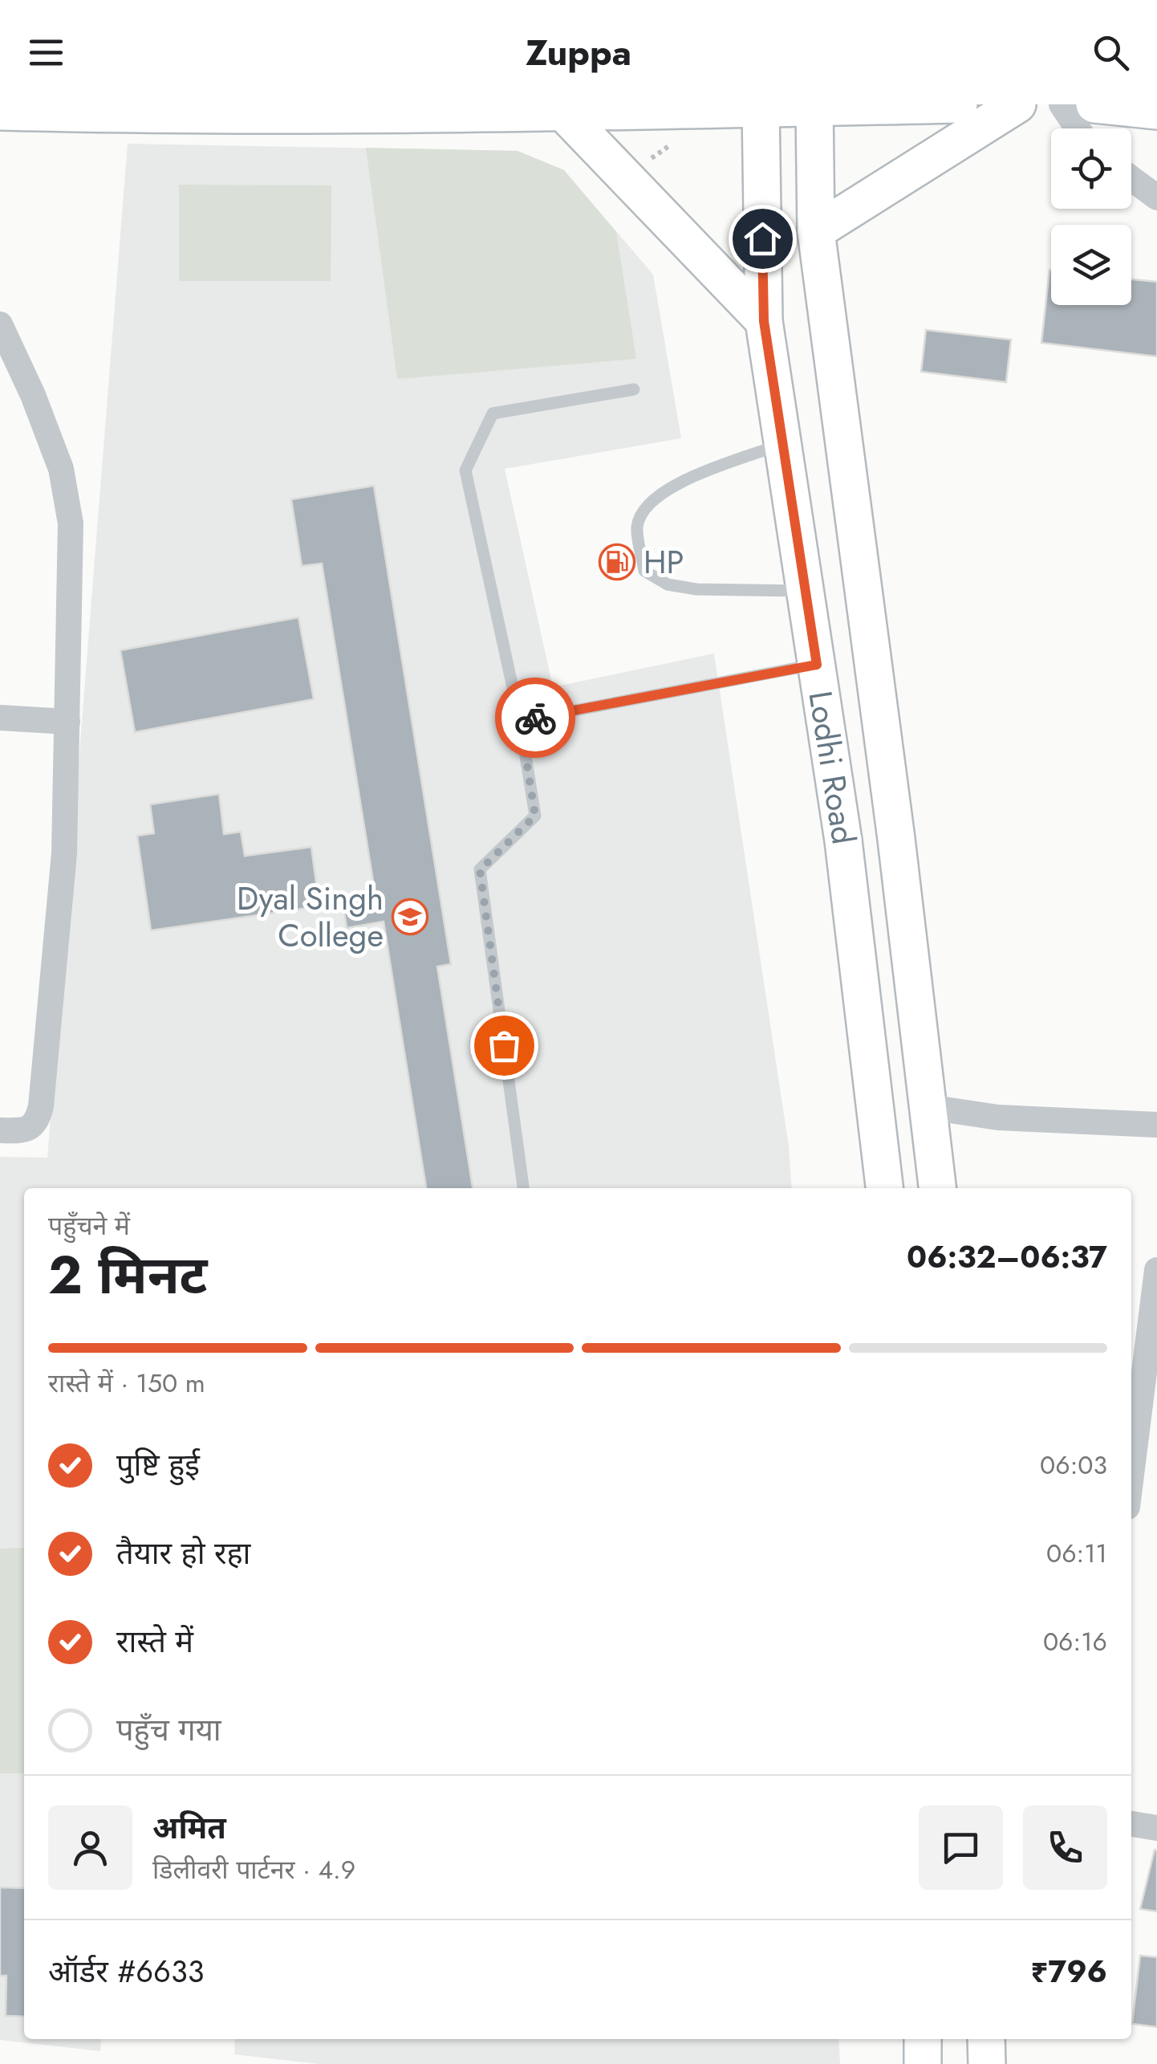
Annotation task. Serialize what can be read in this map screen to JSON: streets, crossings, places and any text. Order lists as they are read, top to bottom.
{
  "streets": {
    "main road": ["Lodhi Road"]
  },
  "places": {
    "fuel station": ["HP"],
    "school or university": ["Dyal Singh College"]
  },
  "page": {
    "header": "Zuppa",
    "heading": ["2 मिनट", "पहुँचने में", "06:32–06:37"],
    "panel": [
      "अमित",
      "डिलीवरी पार्टनर · 4.9",
      "ऑर्डर #6633",
      "₹796"
    ],
    "bar": "रास्ते में · 150 m",
    "list": [
      ["पुष्टि हुई", "06:03"],
      ["तैयार हो रहा", "06:11"],
      ["रास्ते में", "06:16"],
      "पहुँच गया"
    ]
  }
}
